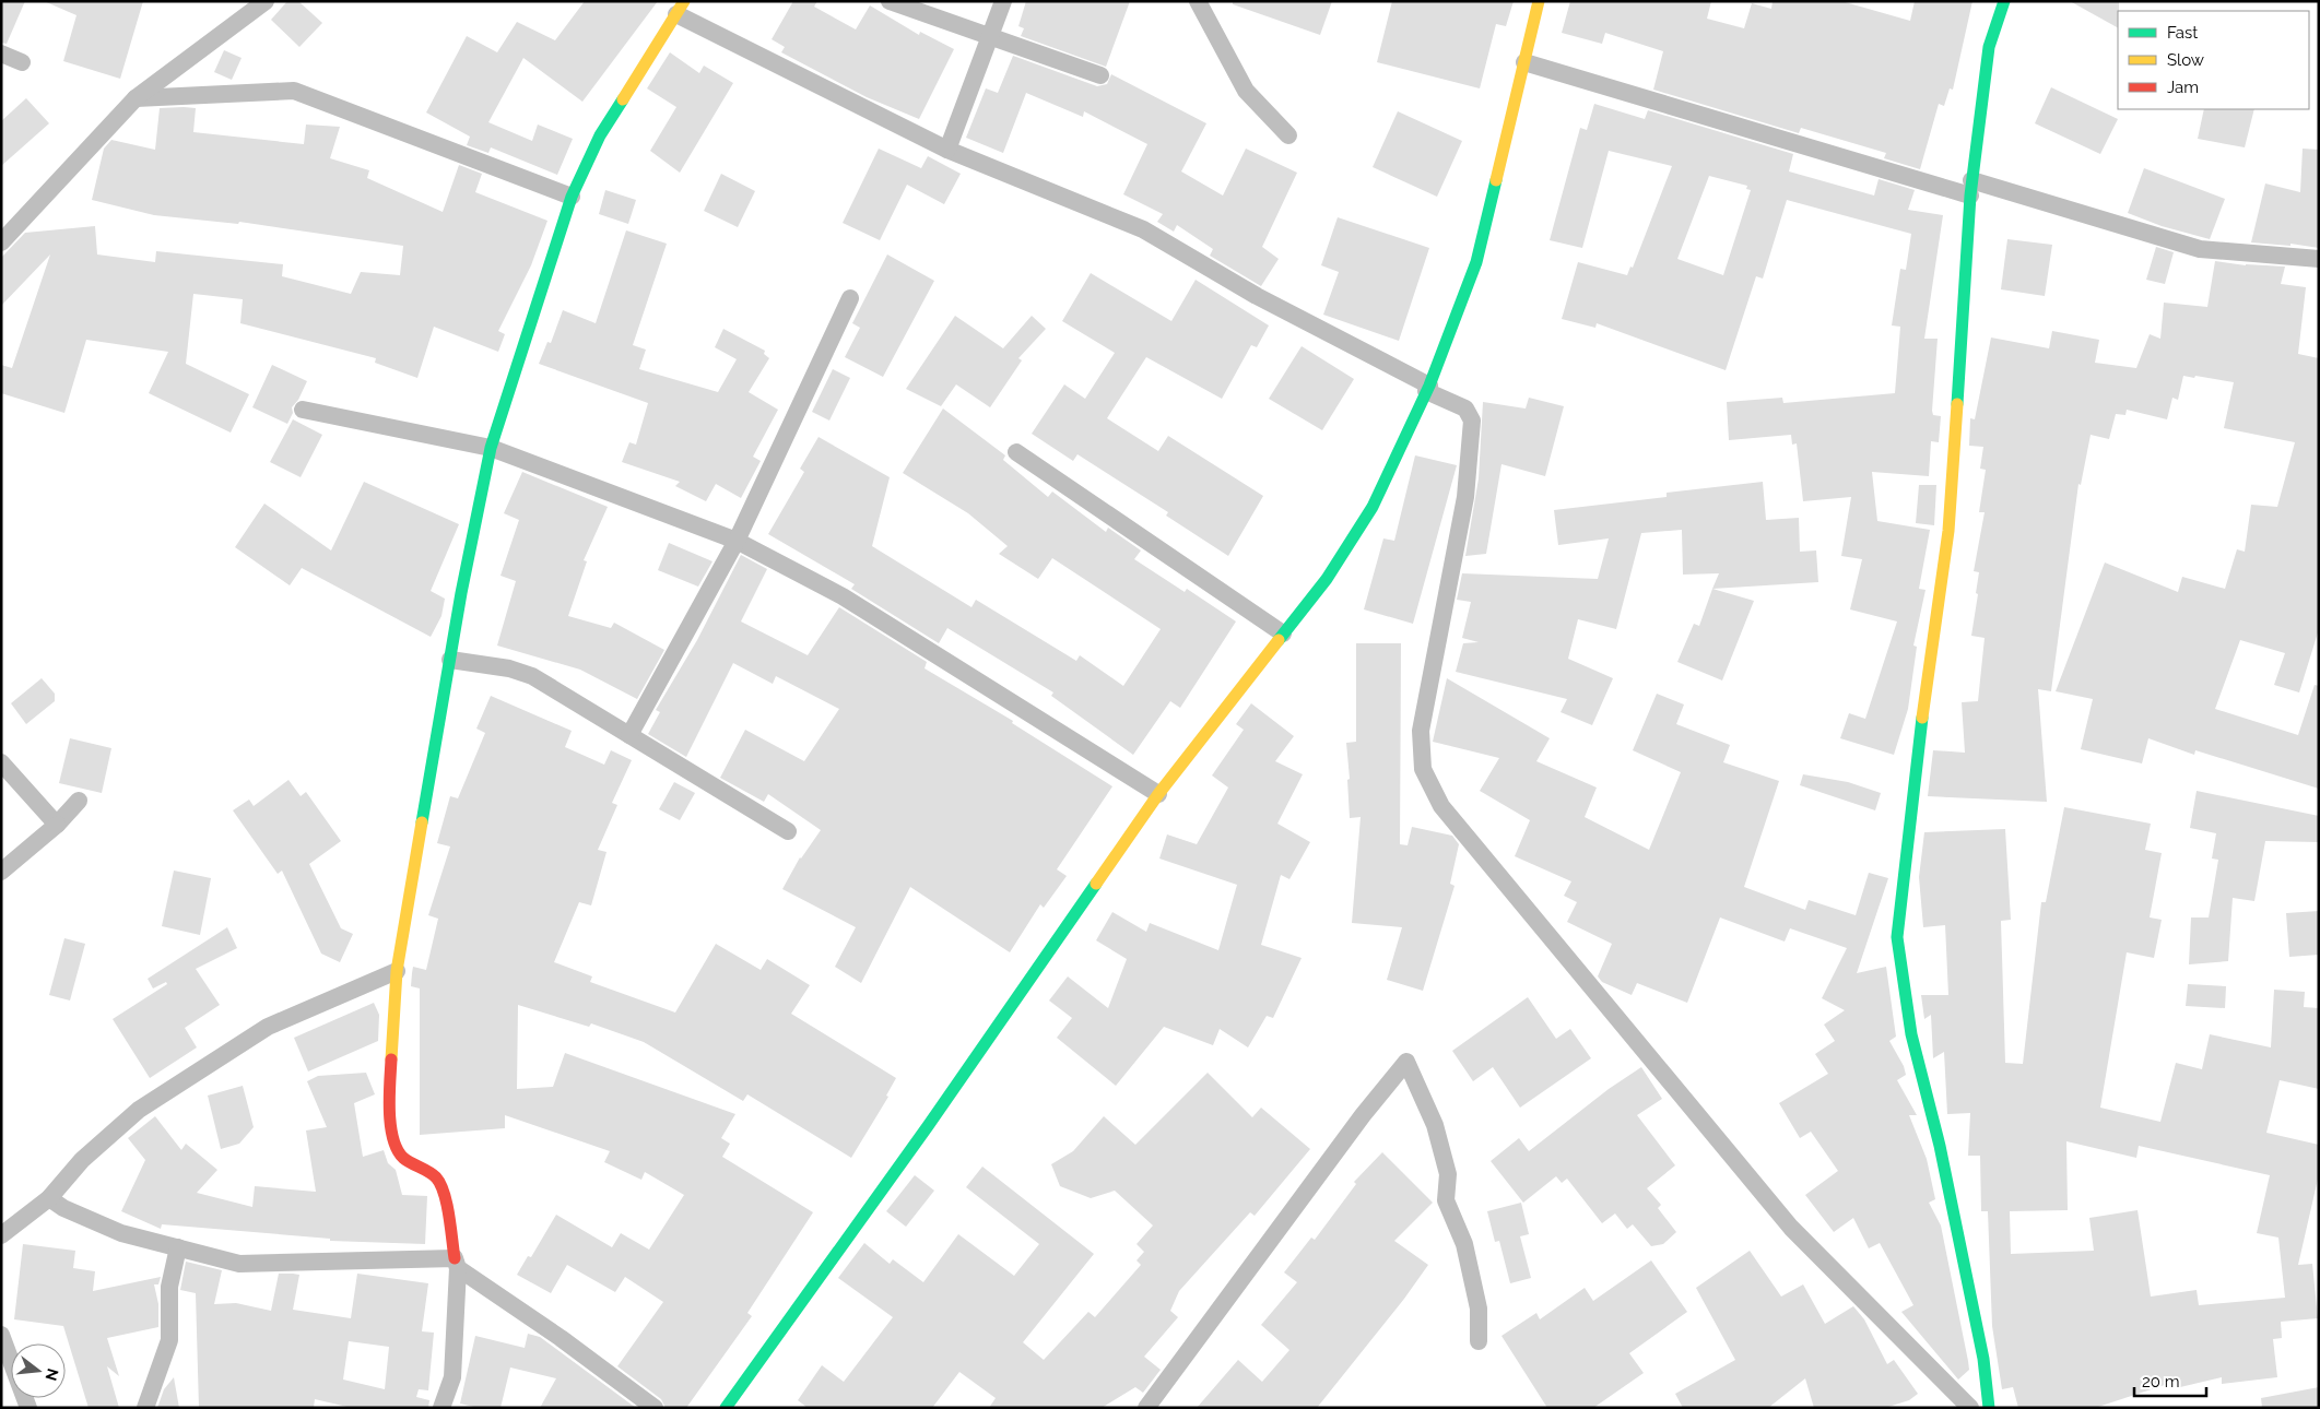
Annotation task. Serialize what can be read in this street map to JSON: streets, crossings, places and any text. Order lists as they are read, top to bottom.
{
  "legend": ["Fast", "Slow", "Jam"],
  "scale_bar": "20 m",
  "north": "right"
}
